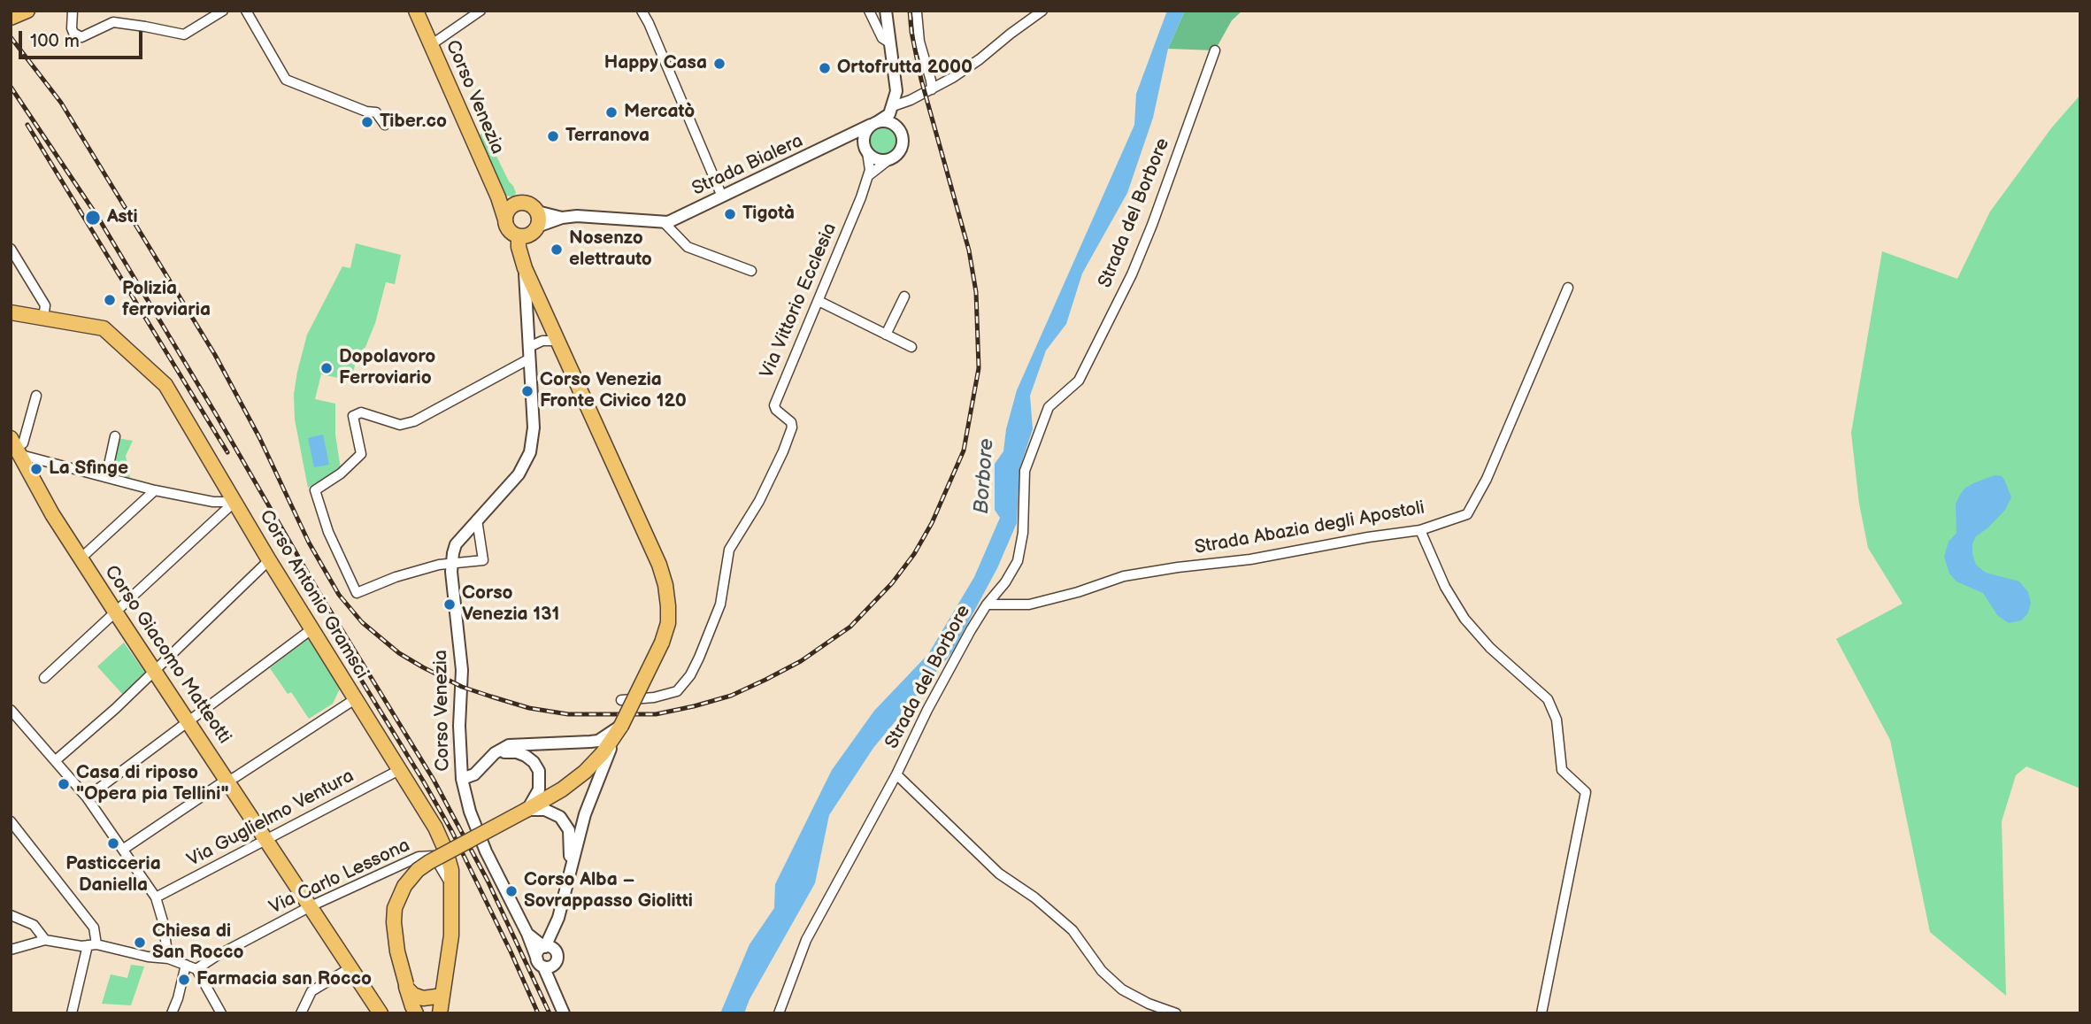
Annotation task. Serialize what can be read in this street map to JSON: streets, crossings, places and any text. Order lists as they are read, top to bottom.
{
  "streets": {
    "main road": ["Corso Venezia", "Corso Antonio Gramsci", "Corso Giacomo Matteotti"],
    "street": [
      "Strada Bialera",
      "Strada del Borbore",
      "Via Vittorio Ecclesia",
      "Strada Abazia degli Apostoli",
      "Via Guglielmo Ventura",
      "Via Carlo Lessona"
    ]
  },
  "crossings": [
    ["Corso Venezia", "Strada Bialera"],
    ["Strada Bialera", "Via Vittorio Ecclesia"],
    ["Strada del Borbore", "Strada Abazia degli Apostoli"],
    ["Corso Antonio Gramsci", "Via Guglielmo Ventura"],
    ["Corso Antonio Gramsci", "Via Carlo Lessona"],
    ["Corso Giacomo Matteotti", "Via Guglielmo Ventura"],
    ["Corso Giacomo Matteotti", "Via Carlo Lessona"]
  ],
  "water": ["Borbore"],
  "places": [
    "Happy Casa",
    "Ortofrutta 2000",
    "Mercatò",
    "Tiber.co",
    "Terranova",
    "Tigotà",
    "Asti",
    "Nosenzo elettrauto",
    "Polizia ferroviaria",
    "Dopolavoro Ferroviario",
    "Corso Venezia Fronte Civico 120",
    "La Sfinge",
    "Corso Venezia 131",
    "Casa di riposo \"Opera pia Tellini\"",
    "Pasticceria Daniella",
    "Corso Alba – Sovrappasso Giolitti",
    "Chiesa di San Rocco",
    "Farmacia san Rocco"
  ],
  "scale_bar": "100 m"
}
